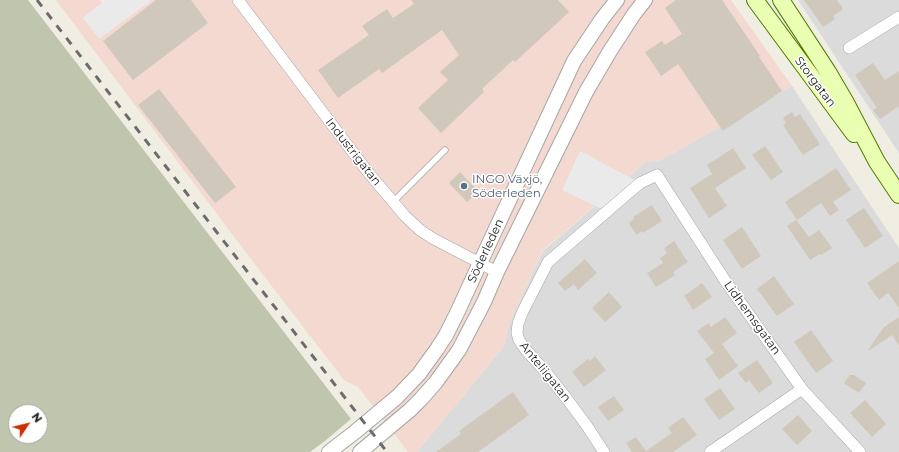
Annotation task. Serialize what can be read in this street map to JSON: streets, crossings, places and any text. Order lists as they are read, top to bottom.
{
  "streets": {
    "main road": ["Storgatan"],
    "street": [
      "Industrigatan",
      "Söderleden",
      "Lidhemsgatan",
      "Anteliigatan"
    ]
  },
  "crossings": [
    ["Industrigatan", "Söderleden"],
    ["Lidhemsgatan", "Anteliigatan"]
  ],
  "places": ["INGO Växjö, Söderleden"],
  "north": "top right"
}
